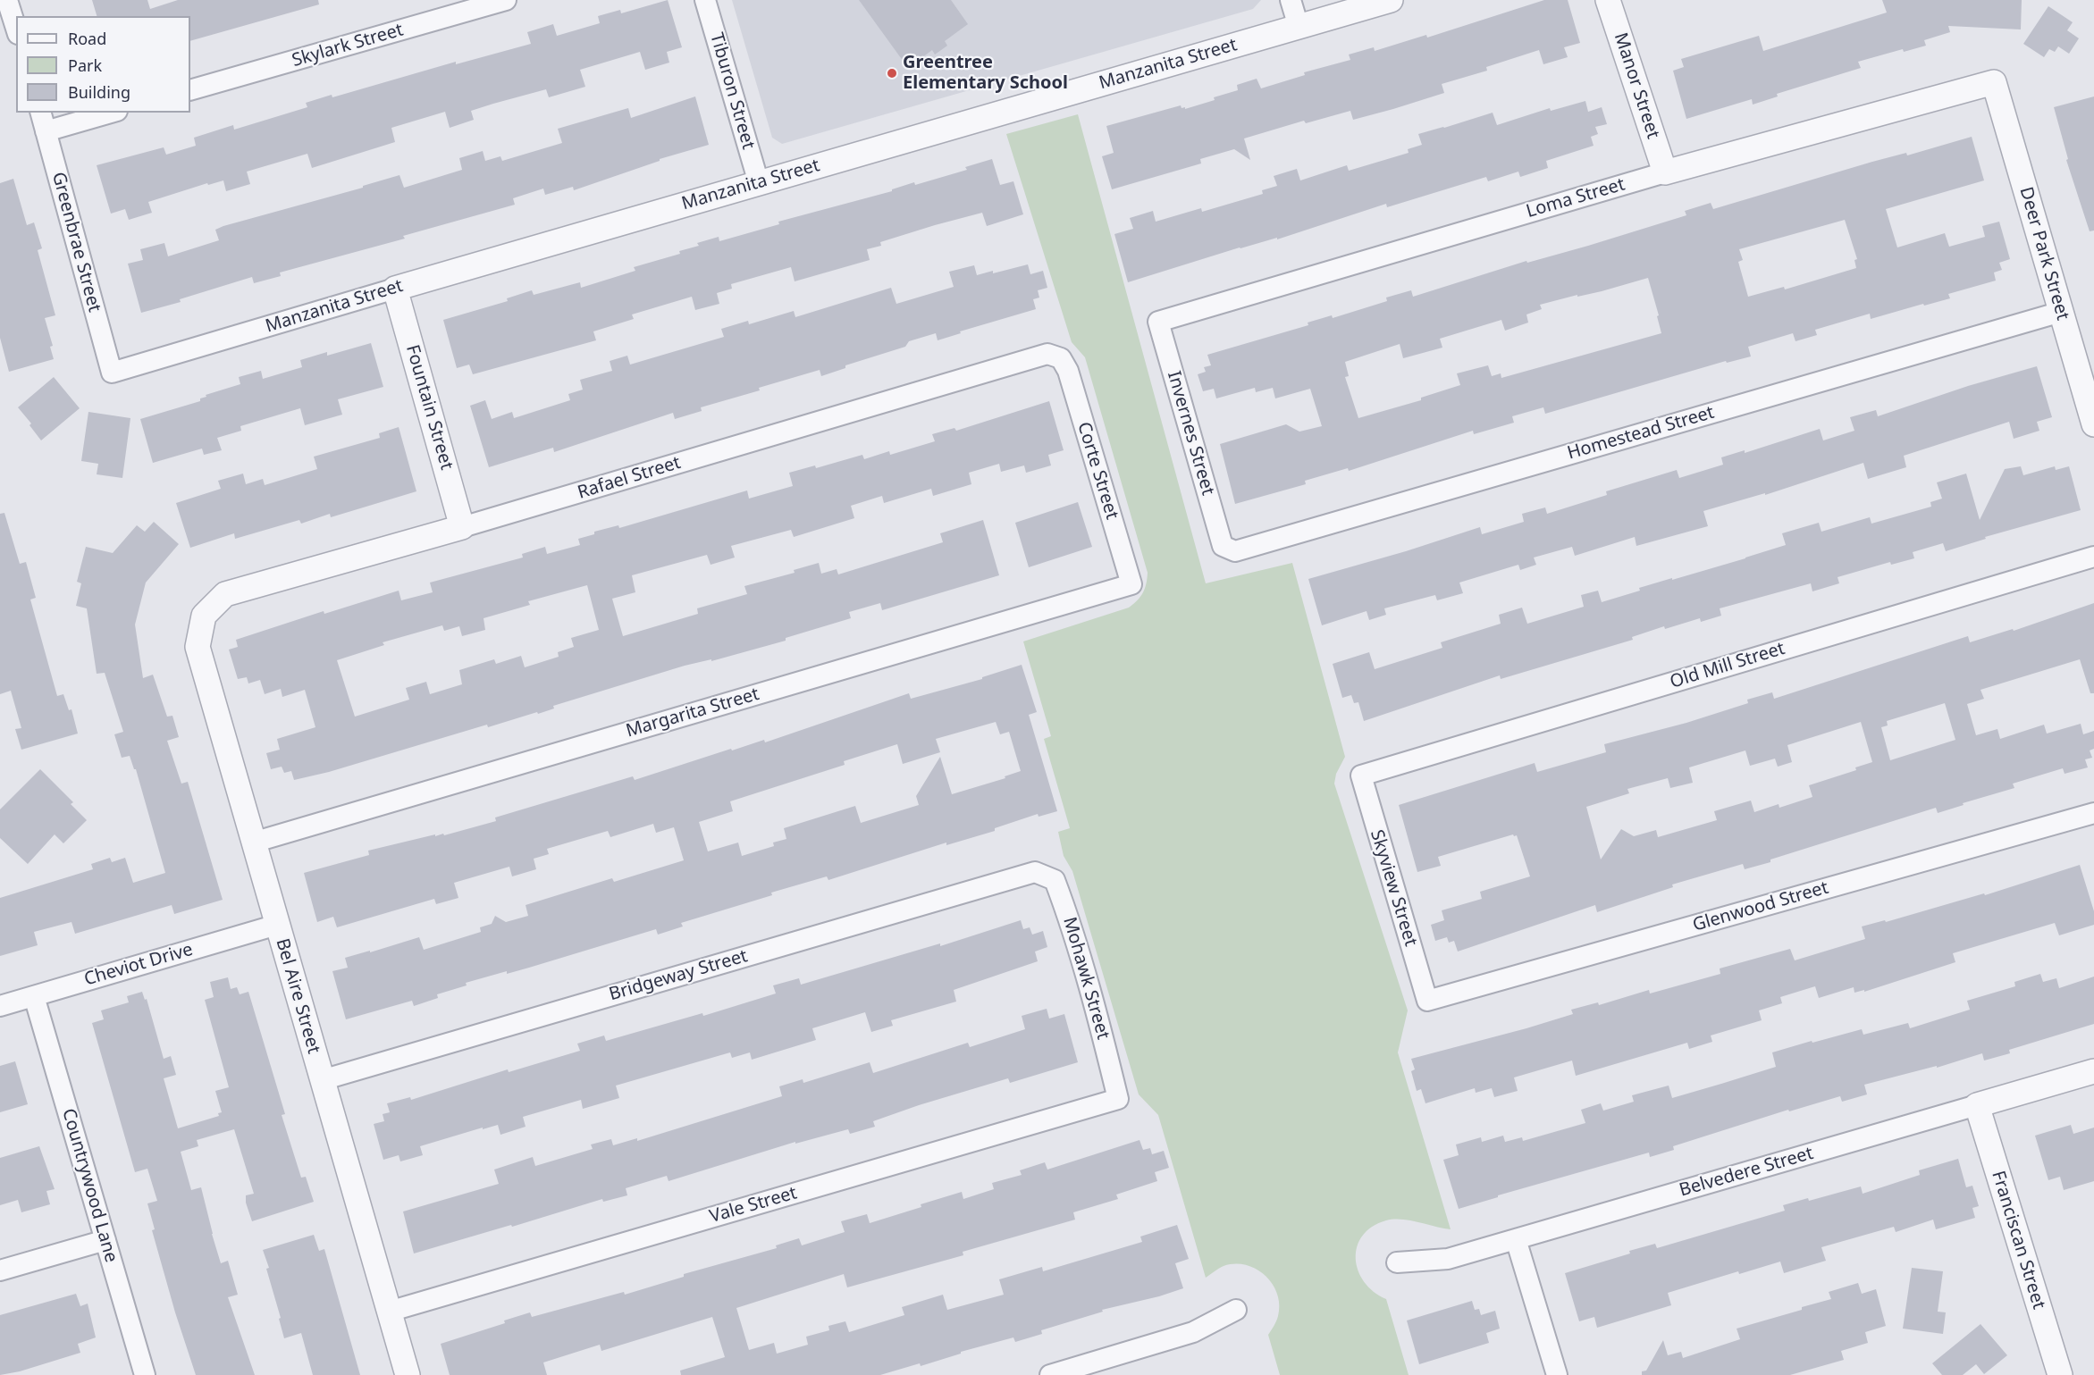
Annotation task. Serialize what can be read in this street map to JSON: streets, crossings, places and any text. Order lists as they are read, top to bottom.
{
  "streets": {
    "street": [
      "Skylark Street",
      "Manzanita Street",
      "Manor Street",
      "Tiburon Street",
      "Loma Street",
      "Greenbrae Street",
      "Deer Park Street",
      "Fountain Street",
      "Invernes Street",
      "Homestead Street",
      "Corte Street",
      "Rafael Street",
      "Old Mill Street",
      "Margarita Street",
      "Skyview Street",
      "Glenwood Street",
      "Cheviot Drive",
      "Bridgeway Street",
      "Mohawk Street",
      "Bel Aire Street",
      "Belvedere Street",
      "Countrywood Lane",
      "Vale Street",
      "Franciscan Street"
    ]
  },
  "crossings": [
    ["Manzanita Street", "Tiburon Street"],
    ["Manzanita Street", "Greenbrae Street"],
    ["Manzanita Street", "Fountain Street"],
    ["Manor Street", "Loma Street"],
    ["Loma Street", "Deer Park Street"],
    ["Loma Street", "Invernes Street"],
    ["Deer Park Street", "Homestead Street"],
    ["Fountain Street", "Rafael Street"],
    ["Invernes Street", "Homestead Street"],
    ["Corte Street", "Rafael Street"],
    ["Corte Street", "Margarita Street"],
    ["Rafael Street", "Bel Aire Street"],
    ["Old Mill Street", "Skyview Street"],
    ["Margarita Street", "Bel Aire Street"],
    ["Skyview Street", "Glenwood Street"],
    ["Cheviot Drive", "Bel Aire Street"],
    ["Cheviot Drive", "Countrywood Lane"],
    ["Bridgeway Street", "Mohawk Street"],
    ["Bridgeway Street", "Bel Aire Street"],
    ["Mohawk Street", "Vale Street"],
    ["Bel Aire Street", "Vale Street"],
    ["Belvedere Street", "Franciscan Street"]
  ],
  "places": ["Greentree Elementary School"],
  "legend": ["Road", "Park", "Building"]
}
